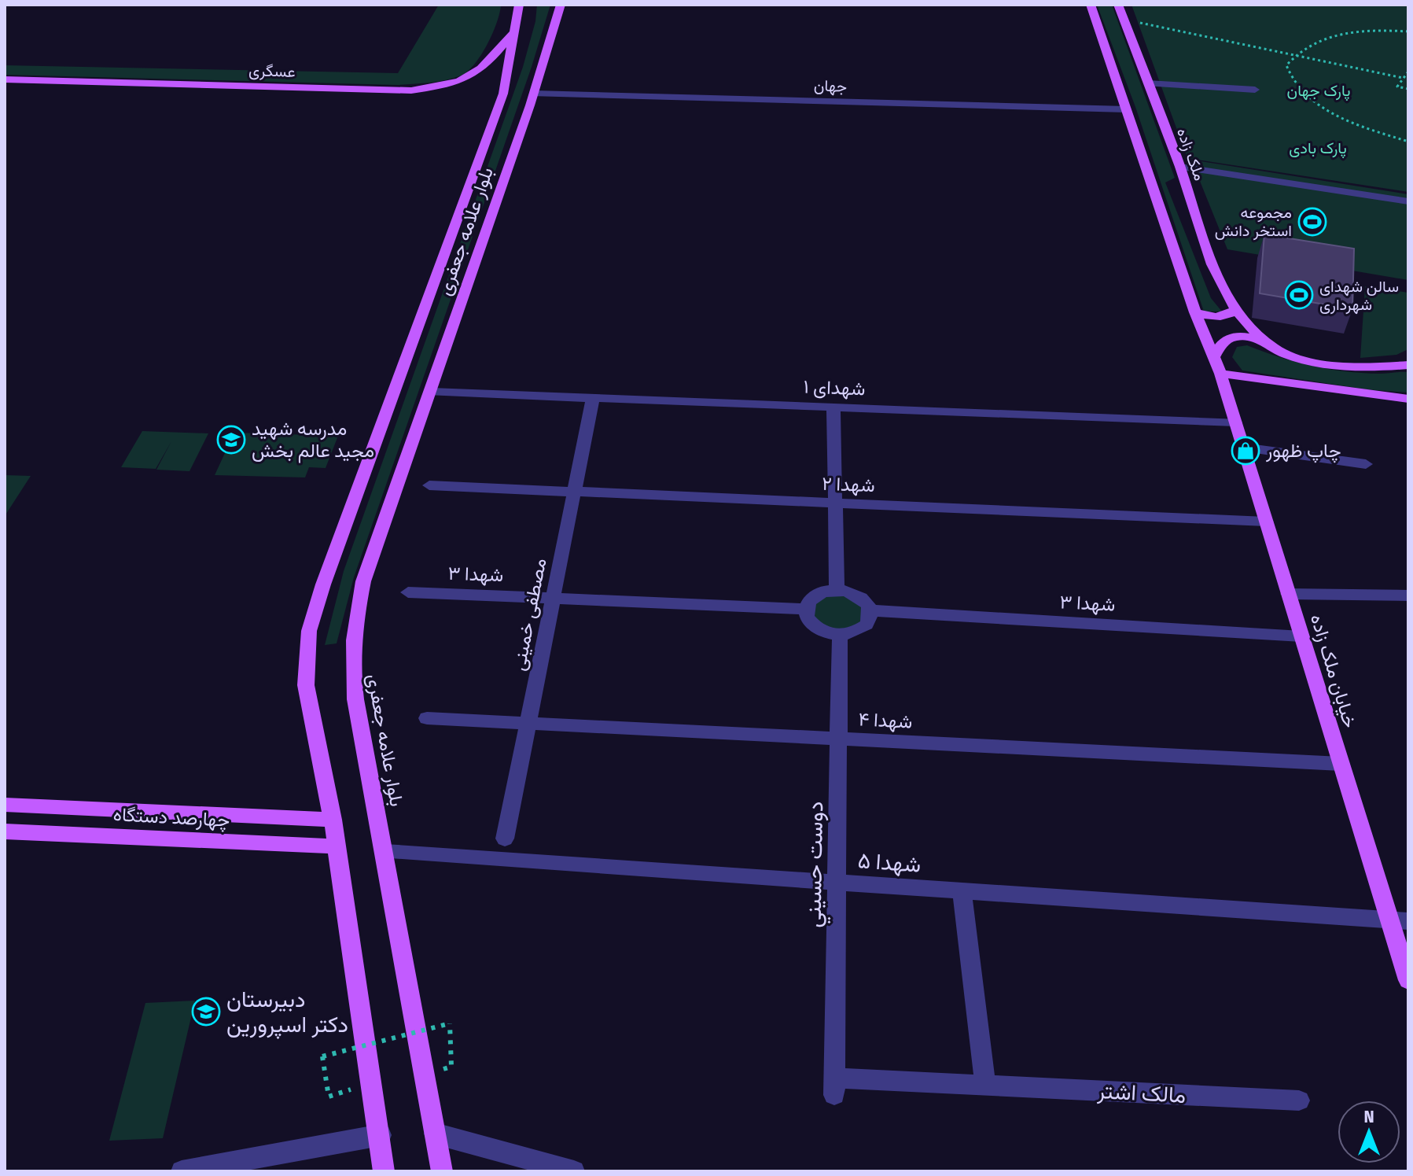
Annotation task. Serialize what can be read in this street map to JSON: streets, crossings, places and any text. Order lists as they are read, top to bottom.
{
  "streets": {
    "main road": [
      "عسگری",
      "ملک زاده",
      "بلوار علامه جعفری",
      "خیابان ملک زاده",
      "چهارصد دستگاه"
    ],
    "street": [
      "جهان",
      "شهدای ۱",
      "شهدا ۲",
      "شهدا ۳",
      "مصطفی خمینی",
      "شهدا ۴",
      "شهدا ۵",
      "دوست حسيني",
      "مالک اشتر"
    ]
  },
  "crossings": [
    ["عسگری", "بلوار علامه جعفری"],
    ["جهان", "بلوار علامه جعفری"],
    ["بلوار علامه جعفری", "شهدای ۱"],
    ["بلوار علامه جعفری", "چهارصد دستگاه"],
    ["بلوار علامه جعفری", "شهدا ۵"],
    ["شهدای ۱", "مصطفی خمینی"],
    ["شهدای ۱", "خیابان ملک زاده"],
    ["شهدا ۲", "مصطفی خمینی"],
    ["شهدا ۲", "خیابان ملک زاده"],
    ["شهدا ۳", "مصطفی خمینی"],
    ["شهدا ۳", "خیابان ملک زاده"],
    ["شهدا ۳", "دوست حسيني"],
    ["مصطفی خمینی", "شهدا ۴"],
    ["خیابان ملک زاده", "شهدا ۴"],
    ["خیابان ملک زاده", "شهدا ۵"],
    ["شهدا ۴", "دوست حسيني"],
    ["شهدا ۵", "دوست حسيني"],
    ["دوست حسيني", "مالک اشتر"]
  ],
  "parks": ["پارک جهان", "پارک بادی"],
  "places": {
    "sports": ["مجموعه استخر دانش", "سالن شهدای شهرداری"],
    "school or university": ["مدرسه شهید مجید عالم بخش", "دبیرستان دکتر اسپرورین"],
    "shop": ["چاپ ظهور"]
  },
  "north": "top"
}
